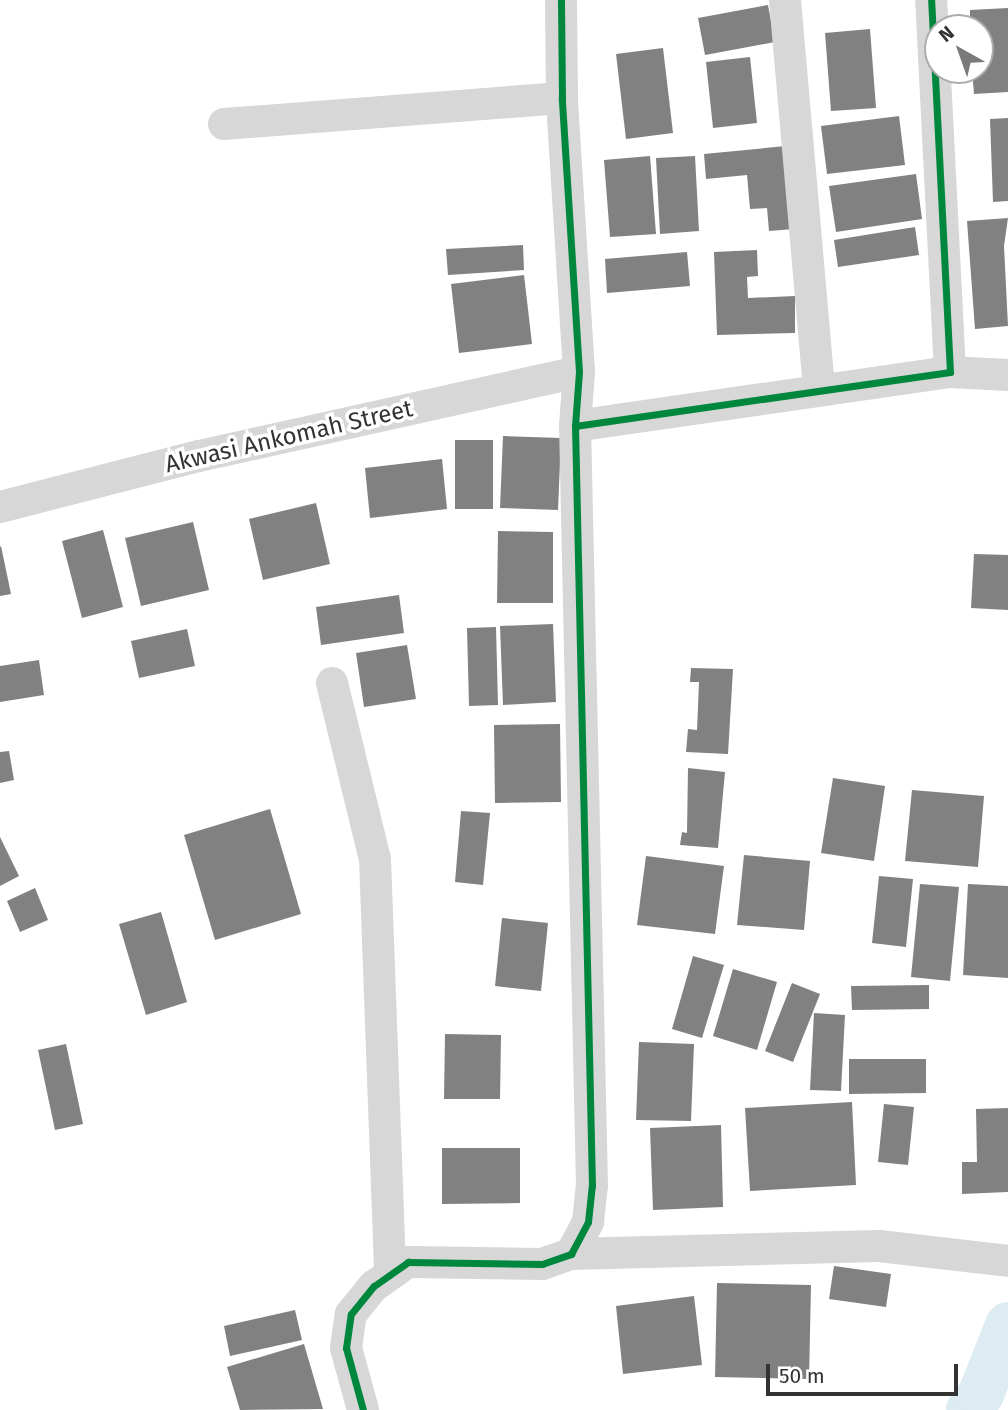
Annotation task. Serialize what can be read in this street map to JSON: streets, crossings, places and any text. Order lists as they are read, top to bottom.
{
  "streets": {
    "street": ["Akwasi Ankomah Street"]
  },
  "scale_bar": "50 m",
  "north": "top left"
}
